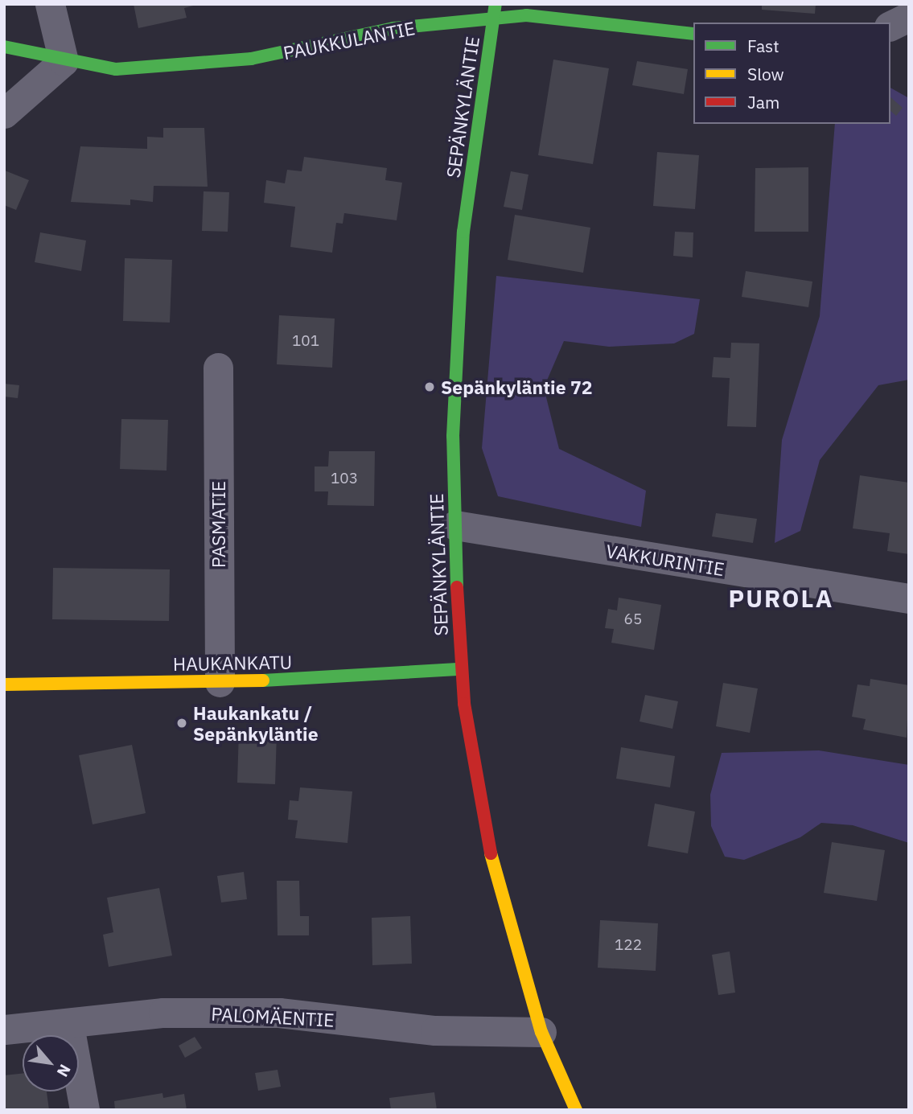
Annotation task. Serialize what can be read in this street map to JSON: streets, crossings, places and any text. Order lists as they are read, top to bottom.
{
  "streets": {
    "street": [
      "PAUKKULANTIE",
      "SEPÄNKYLÄNTIE",
      "PASMATIE",
      "VAKKURINTIE",
      "HAUKANKATU",
      "PALOMÄENTIE"
    ]
  },
  "crossings": [
    ["PAUKKULANTIE", "SEPÄNKYLÄNTIE"],
    ["SEPÄNKYLÄNTIE", "VAKKURINTIE"],
    ["SEPÄNKYLÄNTIE", "HAUKANKATU"],
    ["SEPÄNKYLÄNTIE", "PALOMÄENTIE"],
    ["PASMATIE", "HAUKANKATU"]
  ],
  "districts": ["PUROLA"],
  "places": ["Sepänkyläntie 72", "Haukankatu / Sepänkyläntie"],
  "house_numbers": [
    "101",
    "103",
    "65",
    "122"
  ],
  "legend": ["Fast", "Slow", "Jam"],
  "north": "bottom right"
}
